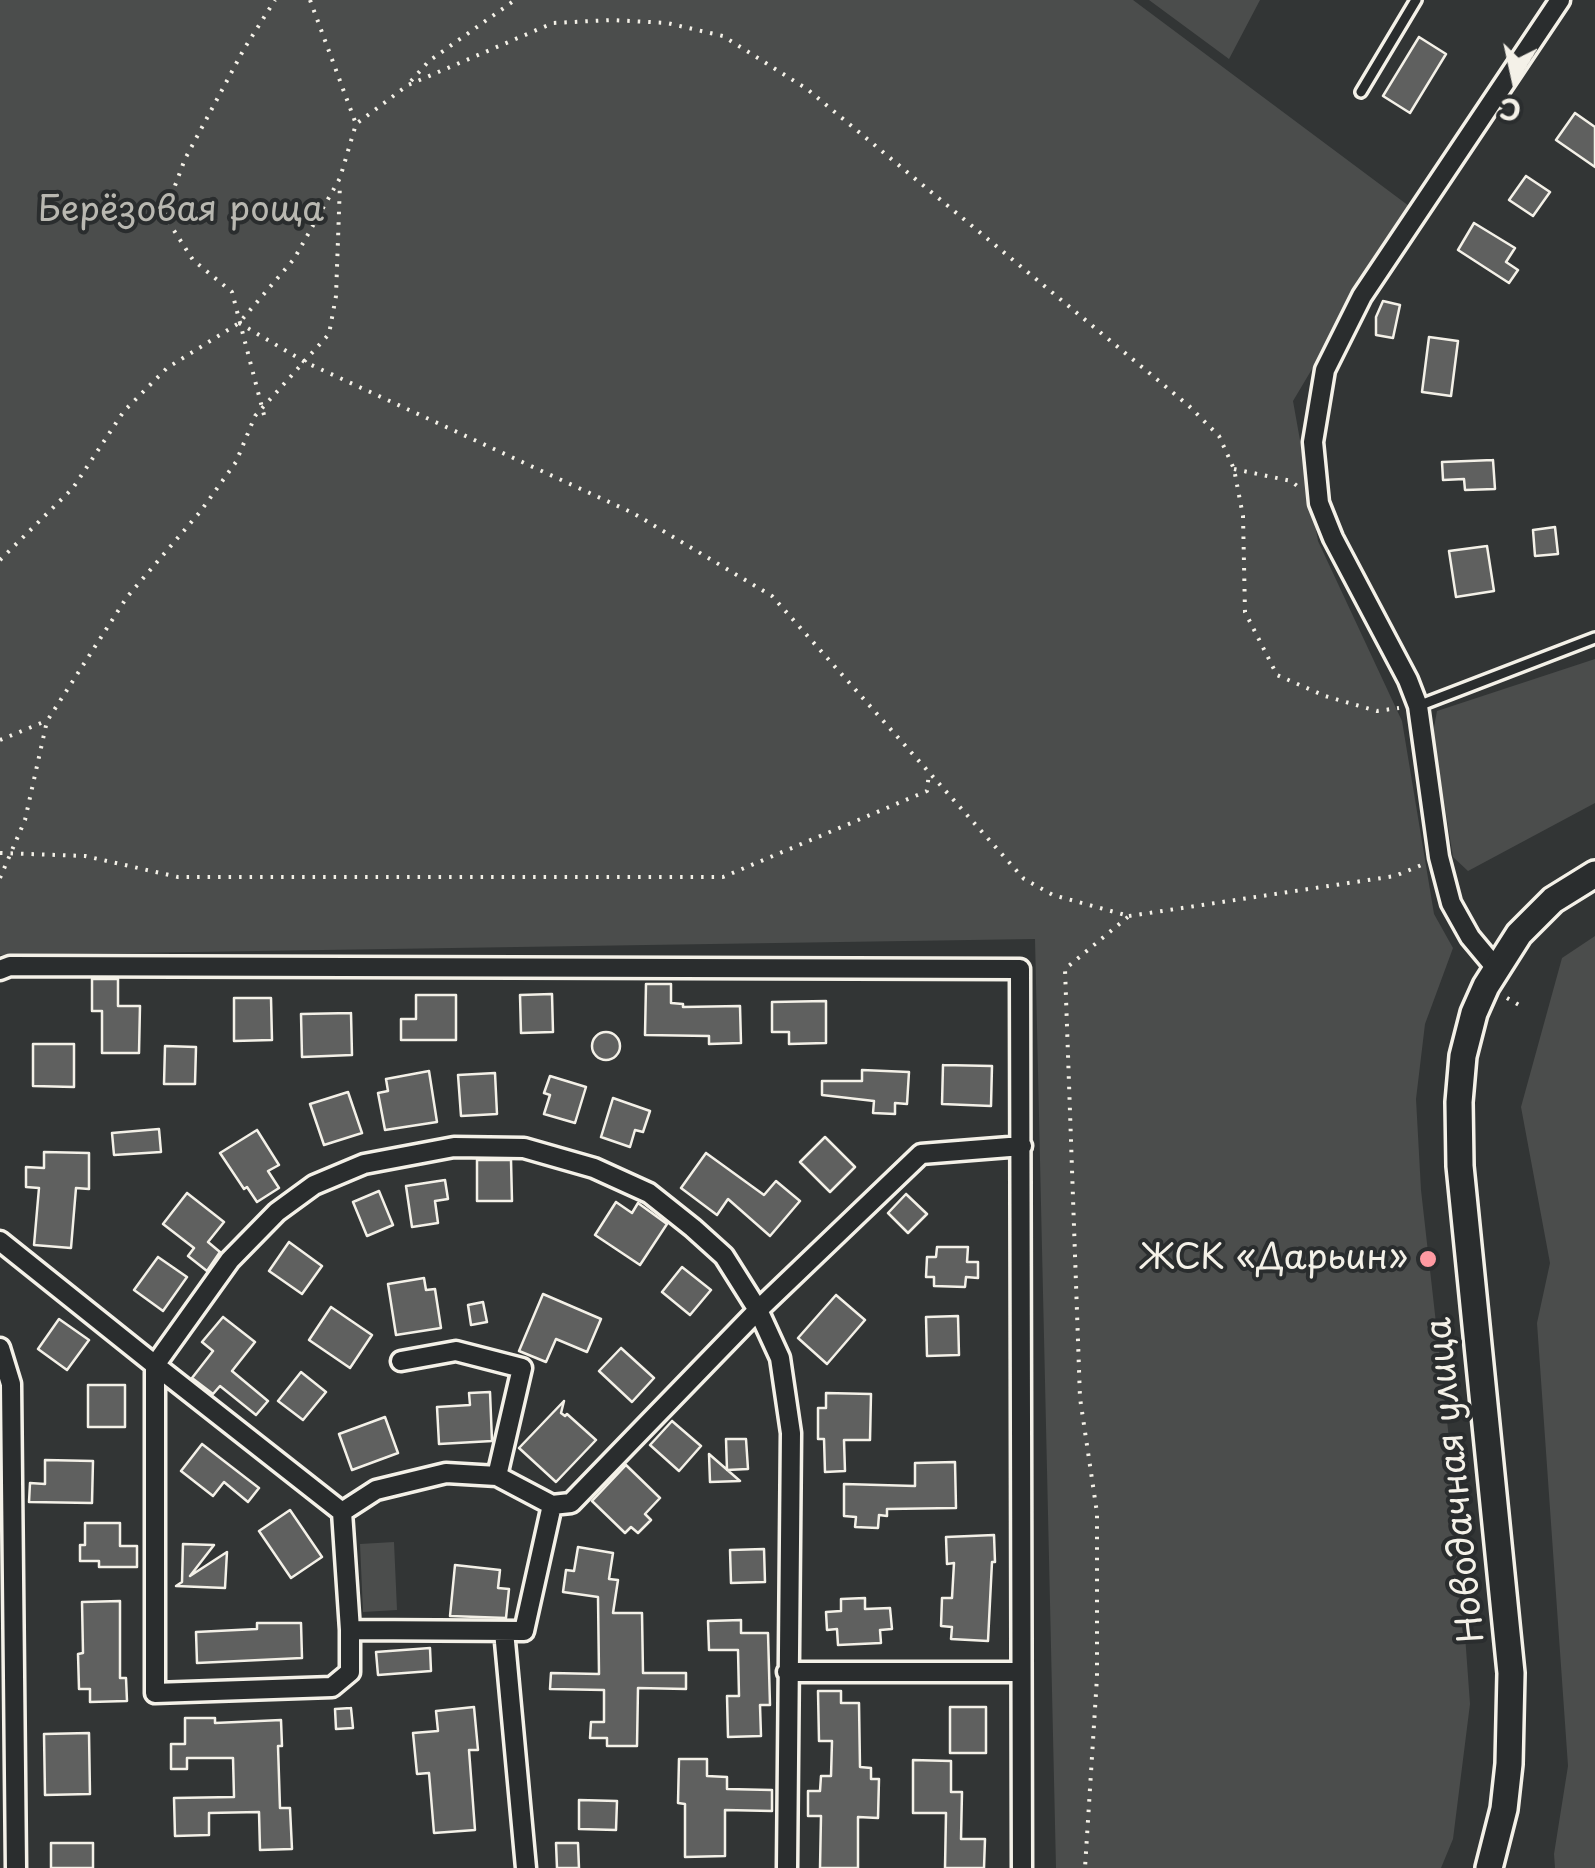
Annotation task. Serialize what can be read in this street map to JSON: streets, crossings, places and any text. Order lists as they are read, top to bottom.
{
  "streets": {
    "street": ["Новодачная улица"]
  },
  "parks": ["Берёзовая роща"],
  "places": ["ЖСК «Дарьин»"],
  "north": "bottom"
}
